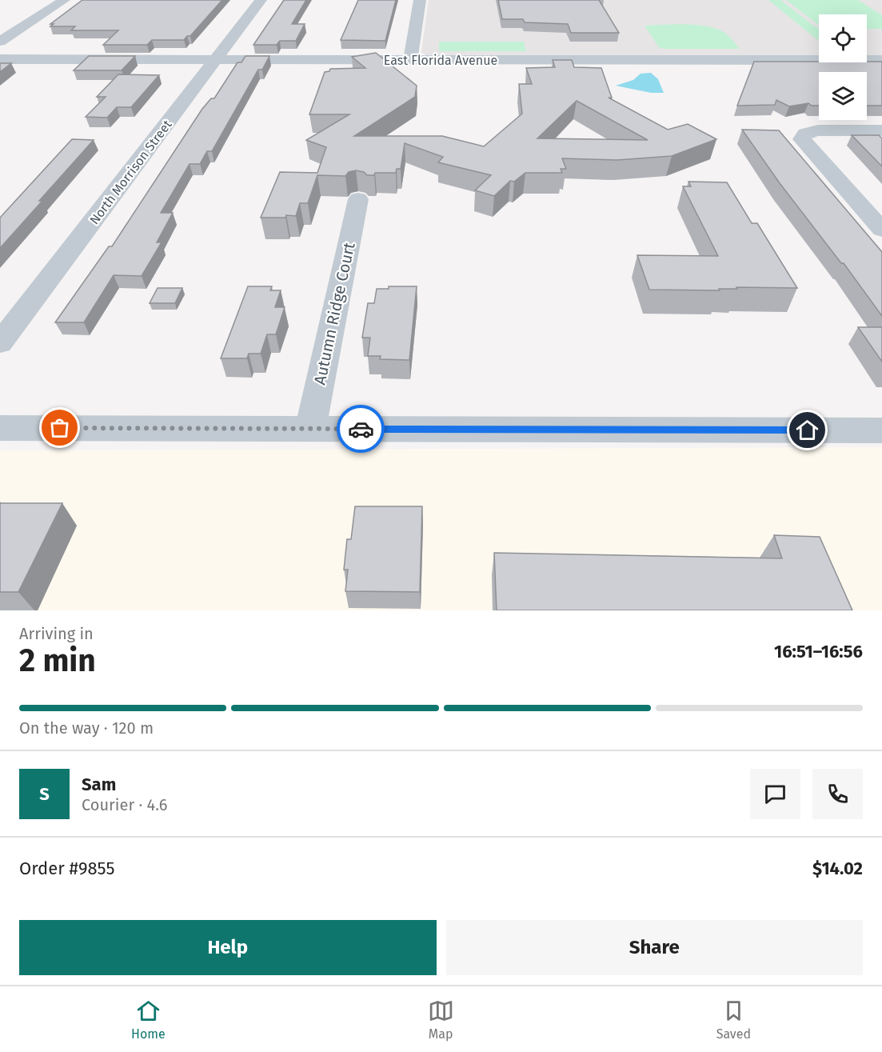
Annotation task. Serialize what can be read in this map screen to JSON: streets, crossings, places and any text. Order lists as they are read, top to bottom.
{
  "streets": {
    "street": ["East Florida Avenue", "North Morrison Street", "Autumn Ridge Court"]
  },
  "crossings": [
    ["East Florida Avenue", "North Morrison Street"]
  ],
  "page": {
    "heading": ["2 min", "Arriving in", "16:51–16:56"],
    "panel": [
      "Sam",
      "Courier · 4.6",
      "Order #9855",
      "$14.02"
    ],
    "bar": "On the way · 120 m",
    "round": "S",
    "buttons": ["Help", "Share"],
    "tabs": ["Home", "Map", "Saved"]
  }
}
